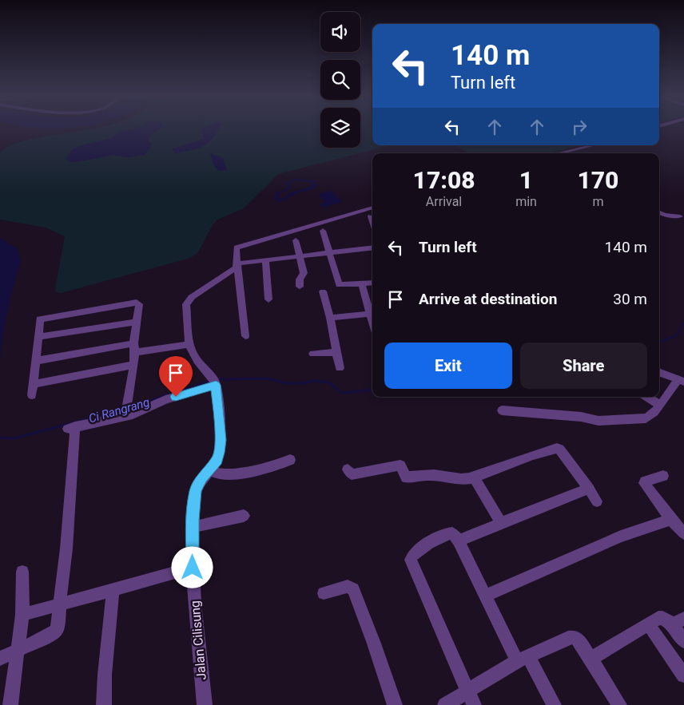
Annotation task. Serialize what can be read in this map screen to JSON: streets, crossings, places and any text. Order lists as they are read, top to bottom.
{
  "streets": {
    "street": ["Jalan Cilisung"]
  },
  "water": ["Ci Rangrang"],
  "page": {
    "turn": ["140 m", "Turn left"],
    "eta": [
      "17:08",
      "Arrival",
      "1",
      "min",
      "170",
      "m"
    ],
    "list": [
      {
        "name": "Turn left",
        "value": "140 m"
      },
      {
        "name": "Arrive at destination",
        "value": "30 m"
      }
    ],
    "buttons": ["Exit", "Share"]
  }
}
